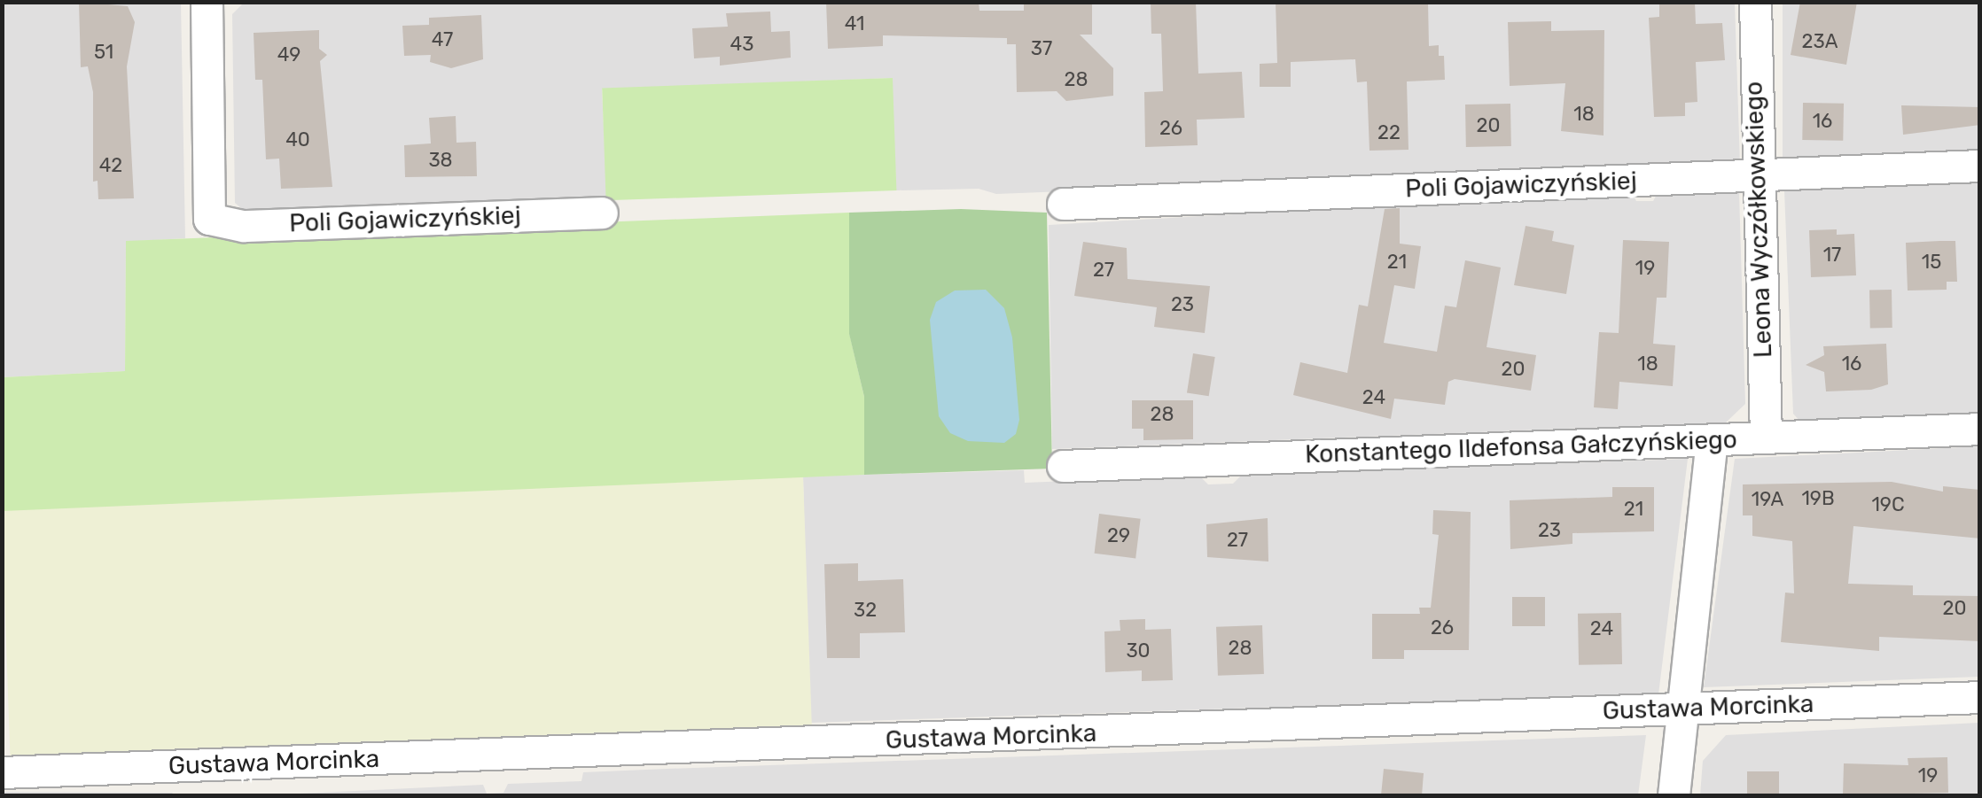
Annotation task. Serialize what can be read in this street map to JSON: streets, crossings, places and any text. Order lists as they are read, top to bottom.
{
  "streets": {
    "street": [
      "Poli Gojawiczyńskiej",
      "Leona Wyczółkowskiego",
      "Konstantego Ildefonsa Gałczyńskiego",
      "Gustawa Morcinka"
    ]
  },
  "crossings": [
    ["Poli Gojawiczyńskiej", "Leona Wyczółkowskiego"],
    ["Leona Wyczółkowskiego", "Konstantego Ildefonsa Gałczyńskiego"]
  ],
  "house_numbers": [
    "41",
    "47",
    "23A",
    "43",
    "37",
    "51",
    "49",
    "28",
    "18",
    "16",
    "20",
    "26",
    "22",
    "40",
    "38",
    "42",
    "17",
    "21",
    "15",
    "19",
    "27",
    "23",
    "18",
    "16",
    "20",
    "24",
    "28",
    "19B",
    "19A",
    "19C",
    "21",
    "23",
    "29",
    "27",
    "20",
    "32",
    "26",
    "24",
    "28",
    "30",
    "19"
  ]
}
